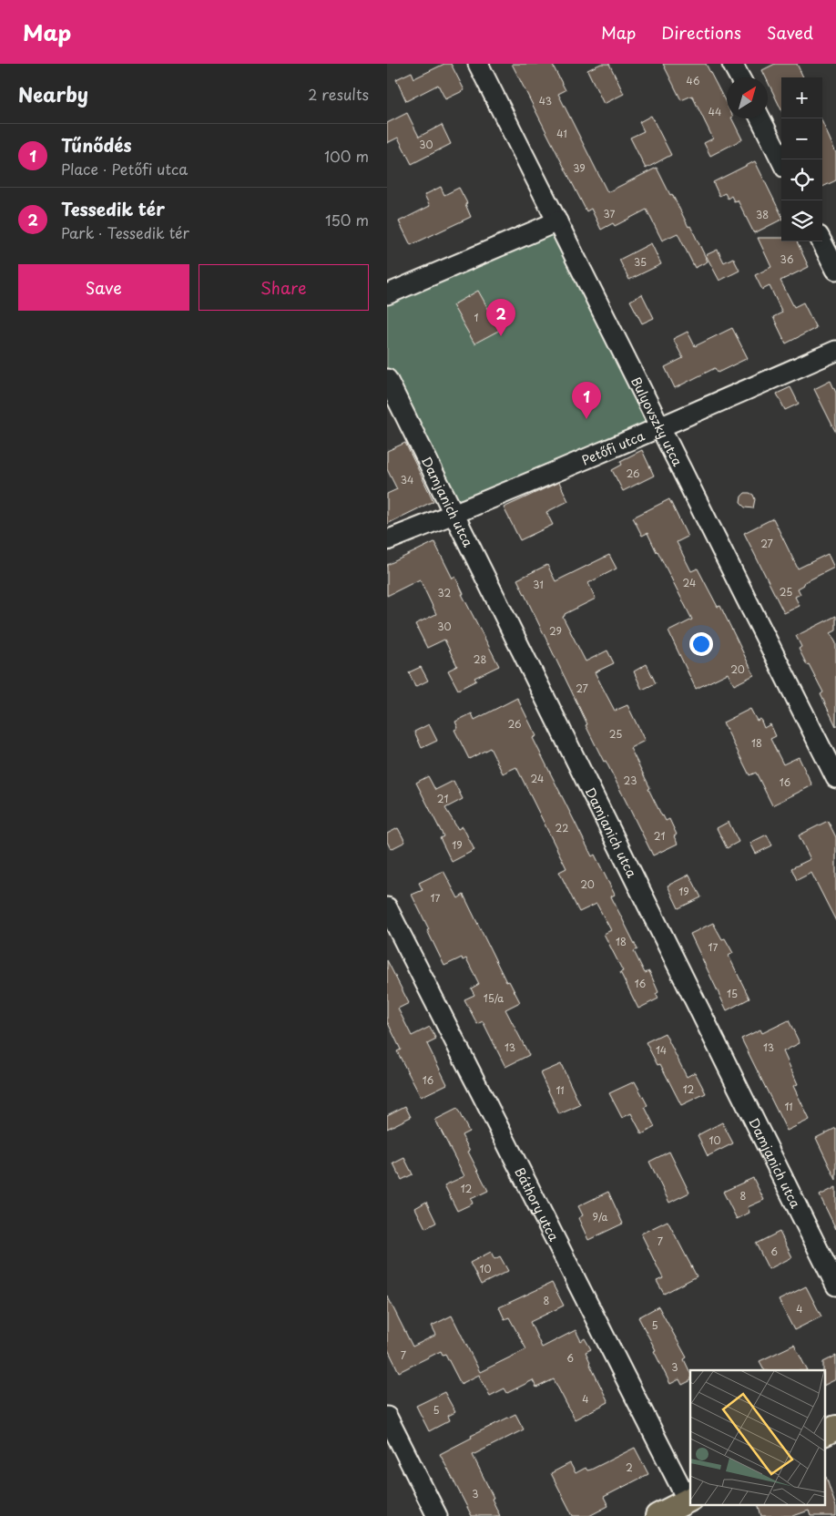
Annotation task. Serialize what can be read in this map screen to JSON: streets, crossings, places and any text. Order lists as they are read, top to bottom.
{
  "streets": {
    "street": [
      "Bulyovszky utca",
      "Petőfi utca",
      "Damjanich utca",
      "Báthory utca"
    ]
  },
  "crossings": [
    ["Bulyovszky utca", "Petőfi utca"],
    ["Petőfi utca", "Damjanich utca"]
  ],
  "house_numbers": [
    "46",
    "43",
    "44",
    "41",
    "30",
    "39",
    "37",
    "38",
    "36",
    "35",
    "1",
    "26",
    "34",
    "27",
    "24",
    "31",
    "25",
    "32",
    "30",
    "29",
    "28",
    "20",
    "27",
    "26",
    "25",
    "18",
    "24",
    "23",
    "16",
    "21",
    "22",
    "21",
    "19",
    "20",
    "19",
    "17",
    "18",
    "17",
    "16",
    "15",
    "15/a",
    "13",
    "13",
    "14",
    "16",
    "12",
    "11",
    "11",
    "10",
    "12",
    "8",
    "9/a",
    "7",
    "6",
    "10",
    "8",
    "4",
    "5",
    "7",
    "6",
    "3",
    "4",
    "5",
    "2",
    "3"
  ],
  "north": "top right",
  "page": {
    "header": "Map",
    "nav": ["Map", "Directions", "Saved"],
    "heading": ["Nearby", "2 results"],
    "map_buttons": ["+", "−"],
    "list": [
      {
        "mark": "1",
        "name": "Tűnődés",
        "note": "Place · Petőfi utca",
        "value": "100 m"
      },
      {
        "mark": "2",
        "name": "Tessedik tér",
        "note": "Park · Tessedik tér",
        "value": "150 m"
      }
    ],
    "buttons": ["Save", "Share"],
    "pins": ["2", "1"]
  }
}
